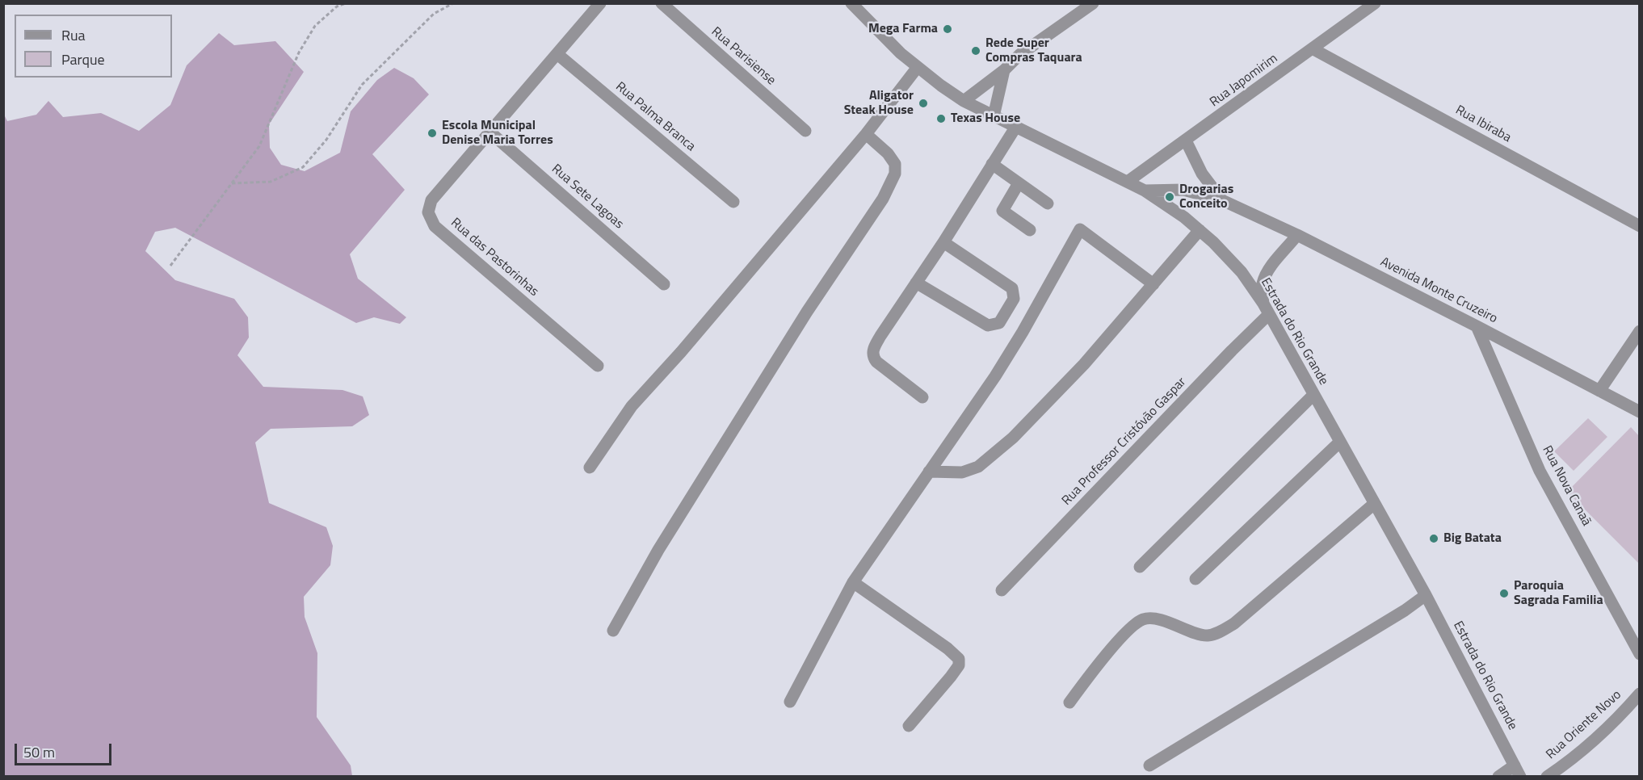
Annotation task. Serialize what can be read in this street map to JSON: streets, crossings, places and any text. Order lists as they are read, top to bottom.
{
  "streets": {
    "street": [
      "Rua Parisiense",
      "Rua Japomirim",
      "Rua Palma Branca",
      "Rua Ibiraba",
      "Rua Sete Lagoas",
      "Rua das Pastorinhas",
      "Avenida Monte Cruzeiro",
      "Estrada do Rio Grande",
      "Rua Professor Cristóvão Gaspar",
      "Rua Nova Canaã",
      "Rua Oriente Novo"
    ]
  },
  "crossings": [
    ["Rua Japomirim", "Rua Ibiraba"],
    ["Rua Japomirim", "Avenida Monte Cruzeiro"],
    ["Rua Japomirim", "Estrada do Rio Grande"],
    ["Rua Palma Branca", "Rua das Pastorinhas"],
    ["Rua Sete Lagoas", "Rua das Pastorinhas"],
    ["Avenida Monte Cruzeiro", "Estrada do Rio Grande"],
    ["Avenida Monte Cruzeiro", "Rua Nova Canaã"],
    ["Estrada do Rio Grande", "Rua Professor Cristóvão Gaspar"]
  ],
  "places": [
    "Mega Farma",
    "Rede Super Compras Taquara",
    "Aligator Steak House",
    "Texas House",
    "Escola Municipal Denise Maria Torres",
    "Drogarias Conceito",
    "Big Batata",
    "Paroquia Sagrada Familia"
  ],
  "legend": ["Rua", "Parque"],
  "scale_bar": "50 m"
}
